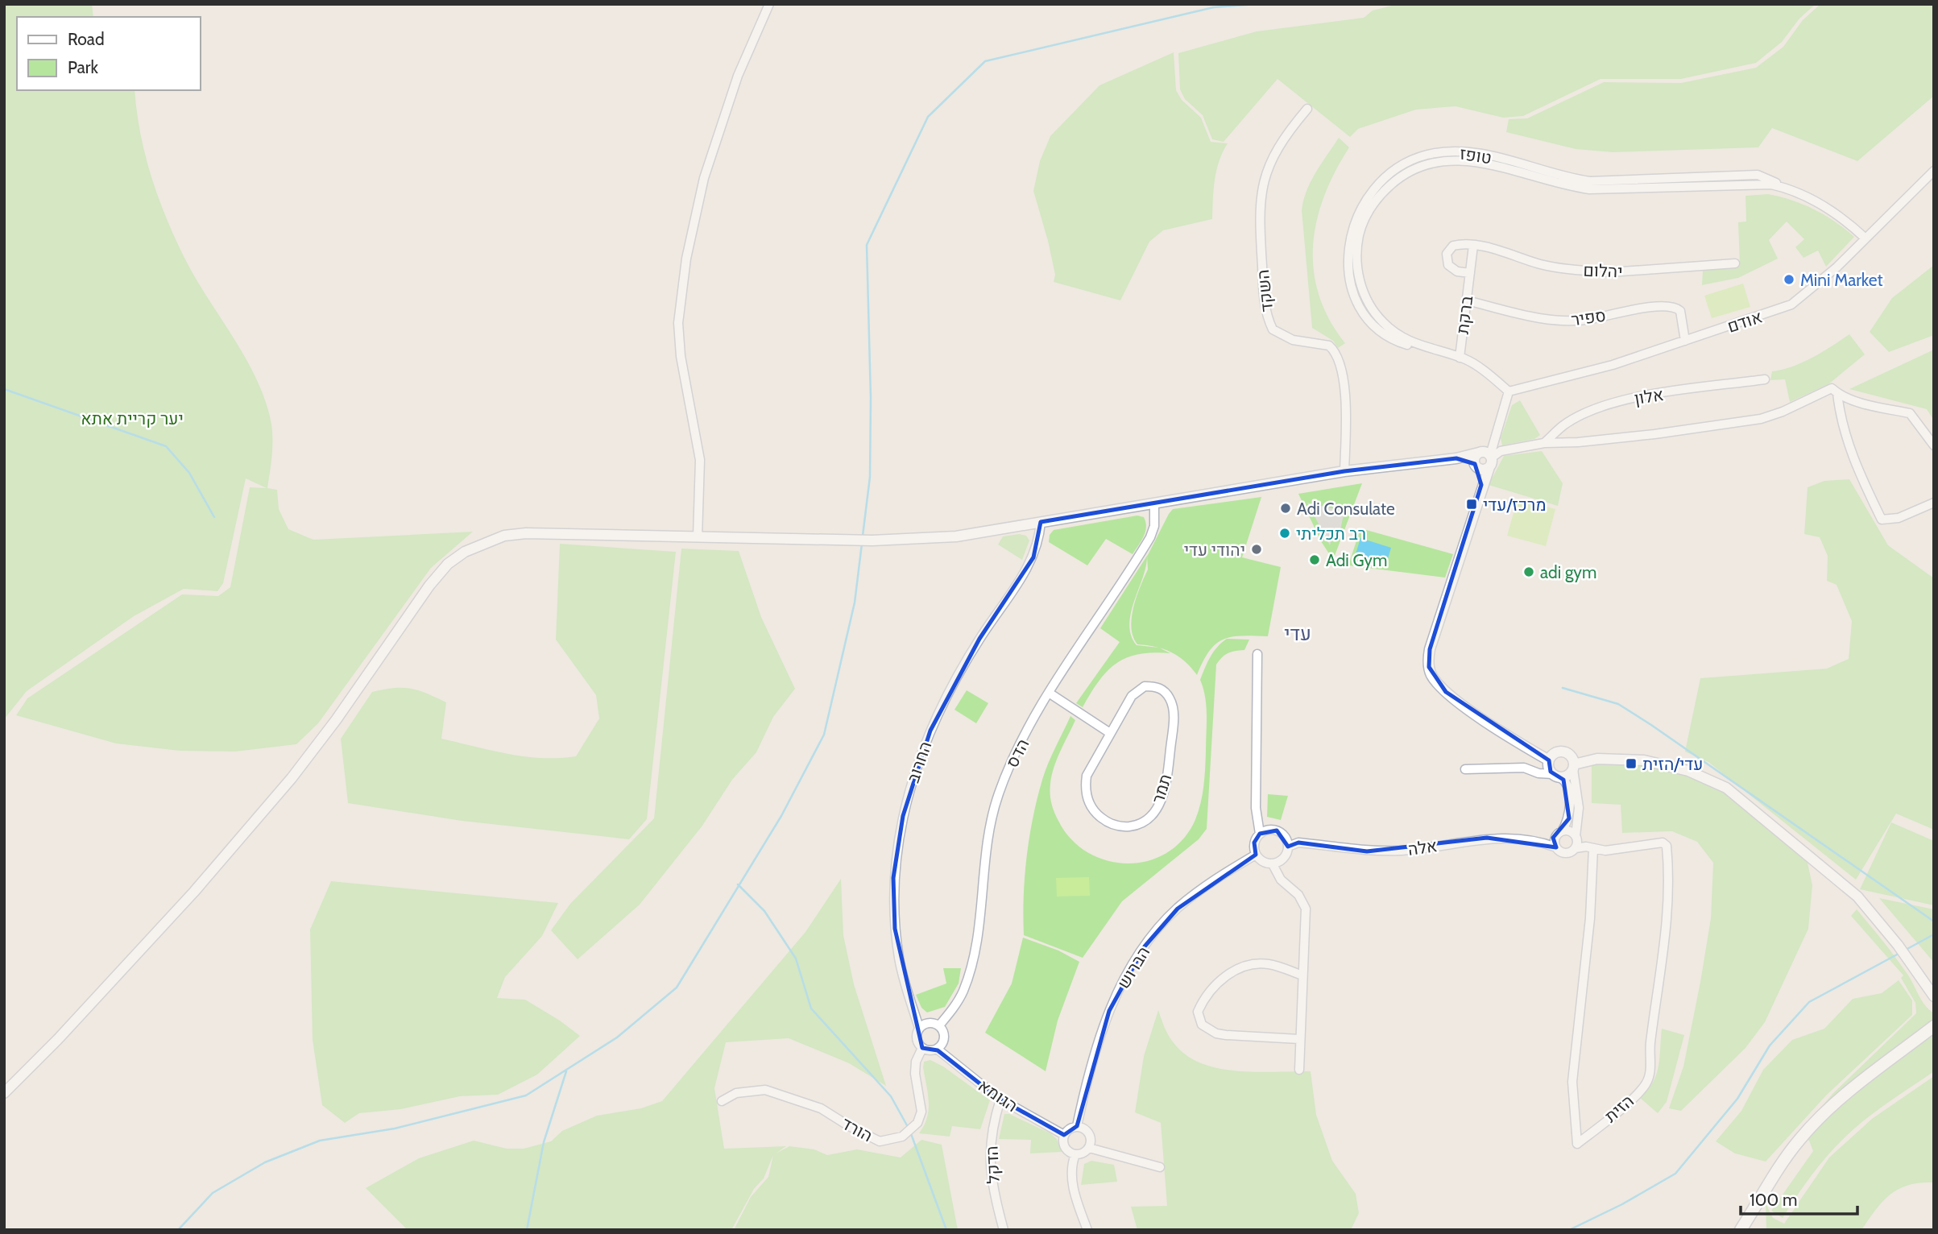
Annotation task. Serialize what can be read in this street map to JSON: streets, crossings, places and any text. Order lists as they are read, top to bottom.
{
  "streets": {
    "street": [
      "טופז",
      "יהלום",
      "השקד",
      "ברקת",
      "ספיר",
      "אודם",
      "אלון",
      "הדס",
      "החרוב",
      "תמר",
      "אלה",
      "הברוש",
      "הגומא",
      "הזית",
      "הורד",
      "הדקל"
    ]
  },
  "crossings": [
    ["טופז", "ברקת"],
    ["טופז", "אודם"],
    ["יהלום", "ברקת"],
    ["ברקת", "ספיר"],
    ["ספיר", "אודם"],
    ["הדס", "החרוב"],
    ["הדס", "הגומא"],
    ["הדס", "הורד"],
    ["החרוב", "הגומא"],
    ["החרוב", "הורד"],
    ["אלה", "הברוש"],
    ["אלה", "הזית"],
    ["הברוש", "הגומא"],
    ["הגומא", "הורד"],
    ["הגומא", "הדקל"]
  ],
  "districts": ["עדי"],
  "parks": ["יער קריית אתא"],
  "places": {
    "other": [
      "Mini Market",
      "Adi Consulate",
      "רב תכליתי",
      "יהודי עדי",
      "Adi Gym",
      "adi gym"
    ],
    "transit": ["מרכז/עדי", "עדי/הזית"]
  },
  "legend": ["Road", "Park"],
  "scale_bar": "100 m"
}
